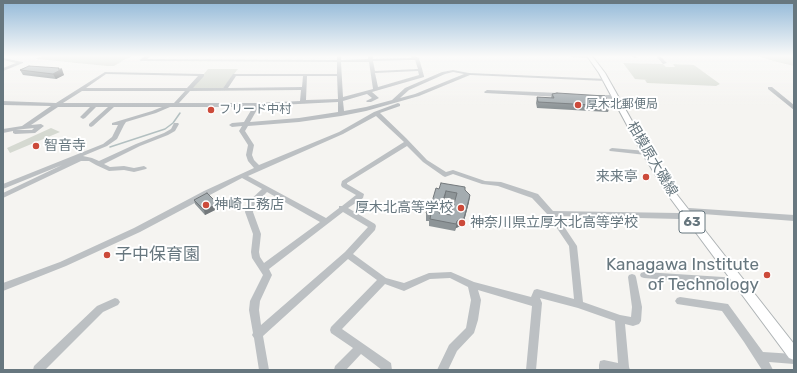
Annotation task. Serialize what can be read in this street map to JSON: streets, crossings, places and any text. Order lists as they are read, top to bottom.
{
  "streets": {
    "main road": ["相模原大磯線", "63"]
  },
  "places": [
    "厚木北郵便局",
    "フリード中村",
    "智音寺",
    "来来亭",
    "神崎工務店",
    "厚木北高等学校",
    "神奈川県立厚木北高等学校",
    "子中保育園",
    "Kanagawa Institute of Technology"
  ]
}
